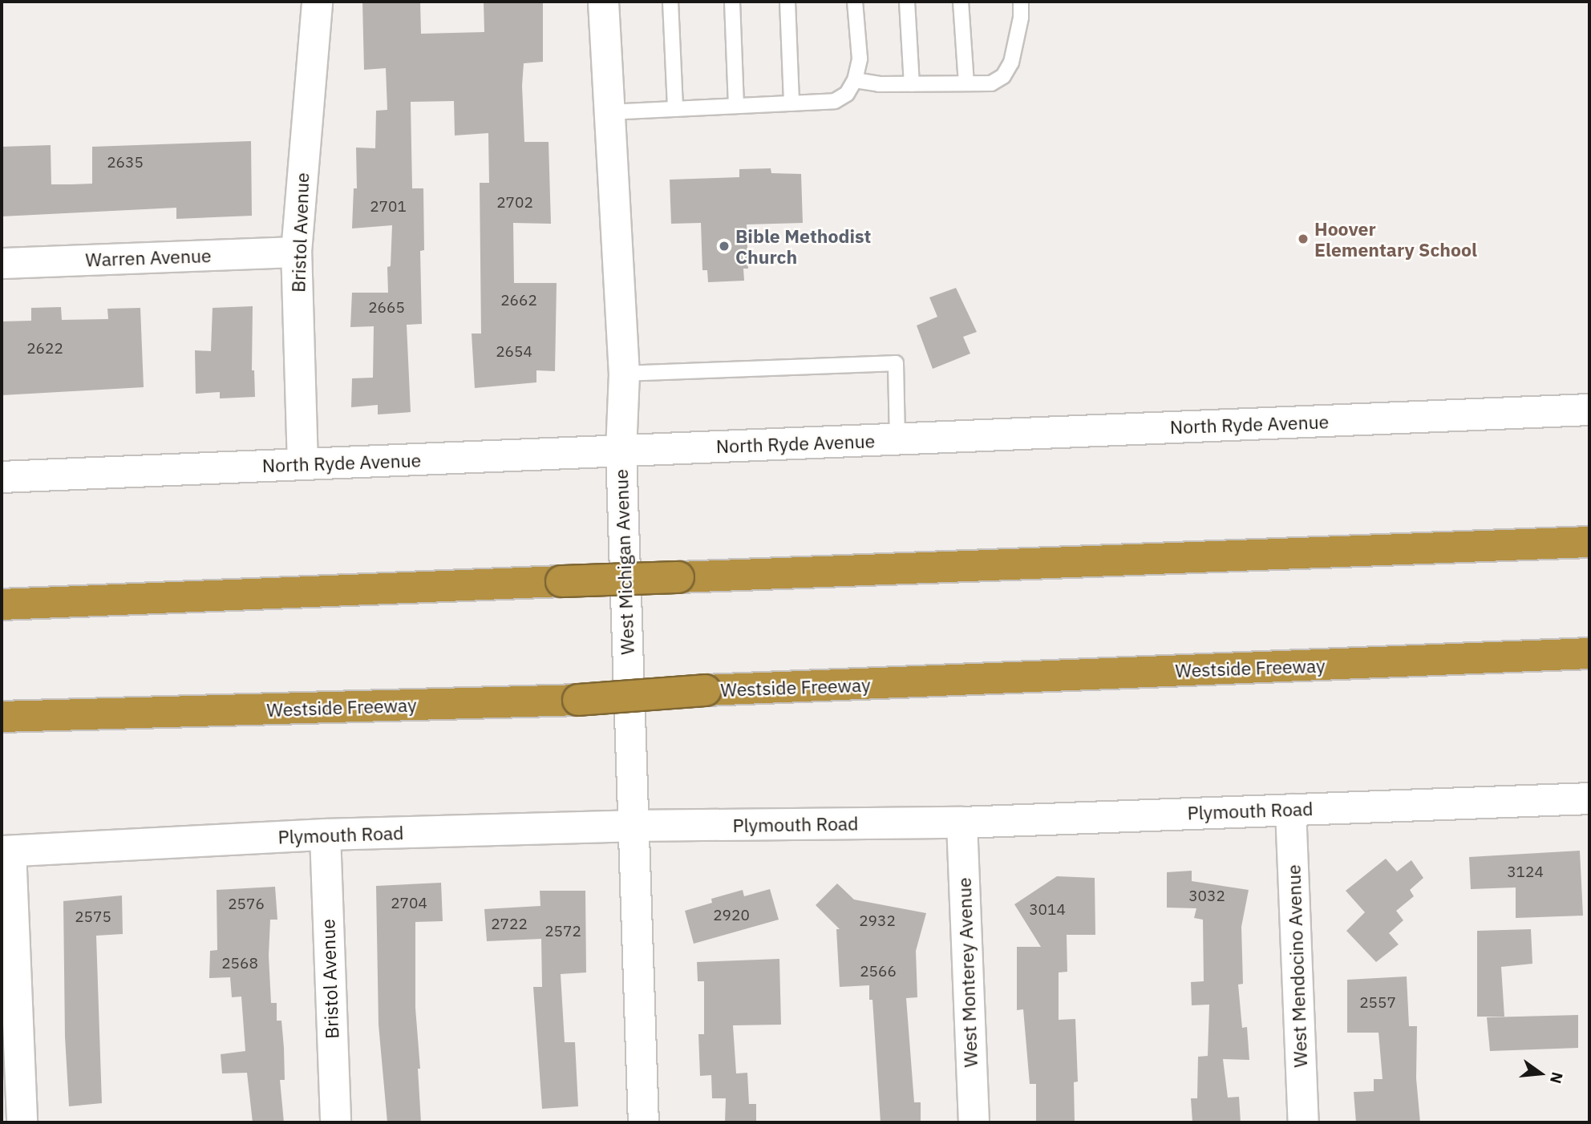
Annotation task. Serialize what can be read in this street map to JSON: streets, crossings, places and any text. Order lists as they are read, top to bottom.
{
  "streets": {
    "highway": ["Westside Freeway"],
    "street": [
      "Bristol Avenue",
      "Warren Avenue",
      "North Ryde Avenue",
      "West Michigan Avenue",
      "Plymouth Road",
      "West Mendocino Avenue",
      "West Monterey Avenue"
    ]
  },
  "crossings": [
    ["Bristol Avenue", "Warren Avenue"],
    ["Bristol Avenue", "North Ryde Avenue"],
    ["Bristol Avenue", "Plymouth Road"],
    ["North Ryde Avenue", "West Michigan Avenue"],
    ["West Michigan Avenue", "Plymouth Road"],
    ["Plymouth Road", "West Mendocino Avenue"],
    ["Plymouth Road", "West Monterey Avenue"]
  ],
  "places": ["Hoover Elementary School", "Bible Methodist Church"],
  "house_numbers": [
    "2635",
    "2702",
    "2701",
    "2662",
    "2665",
    "2622",
    "2654",
    "3124",
    "3032",
    "2704",
    "2576",
    "3014",
    "2920",
    "2575",
    "2932",
    "2722",
    "2572",
    "2568",
    "2566",
    "2557"
  ],
  "north": "right"
}
